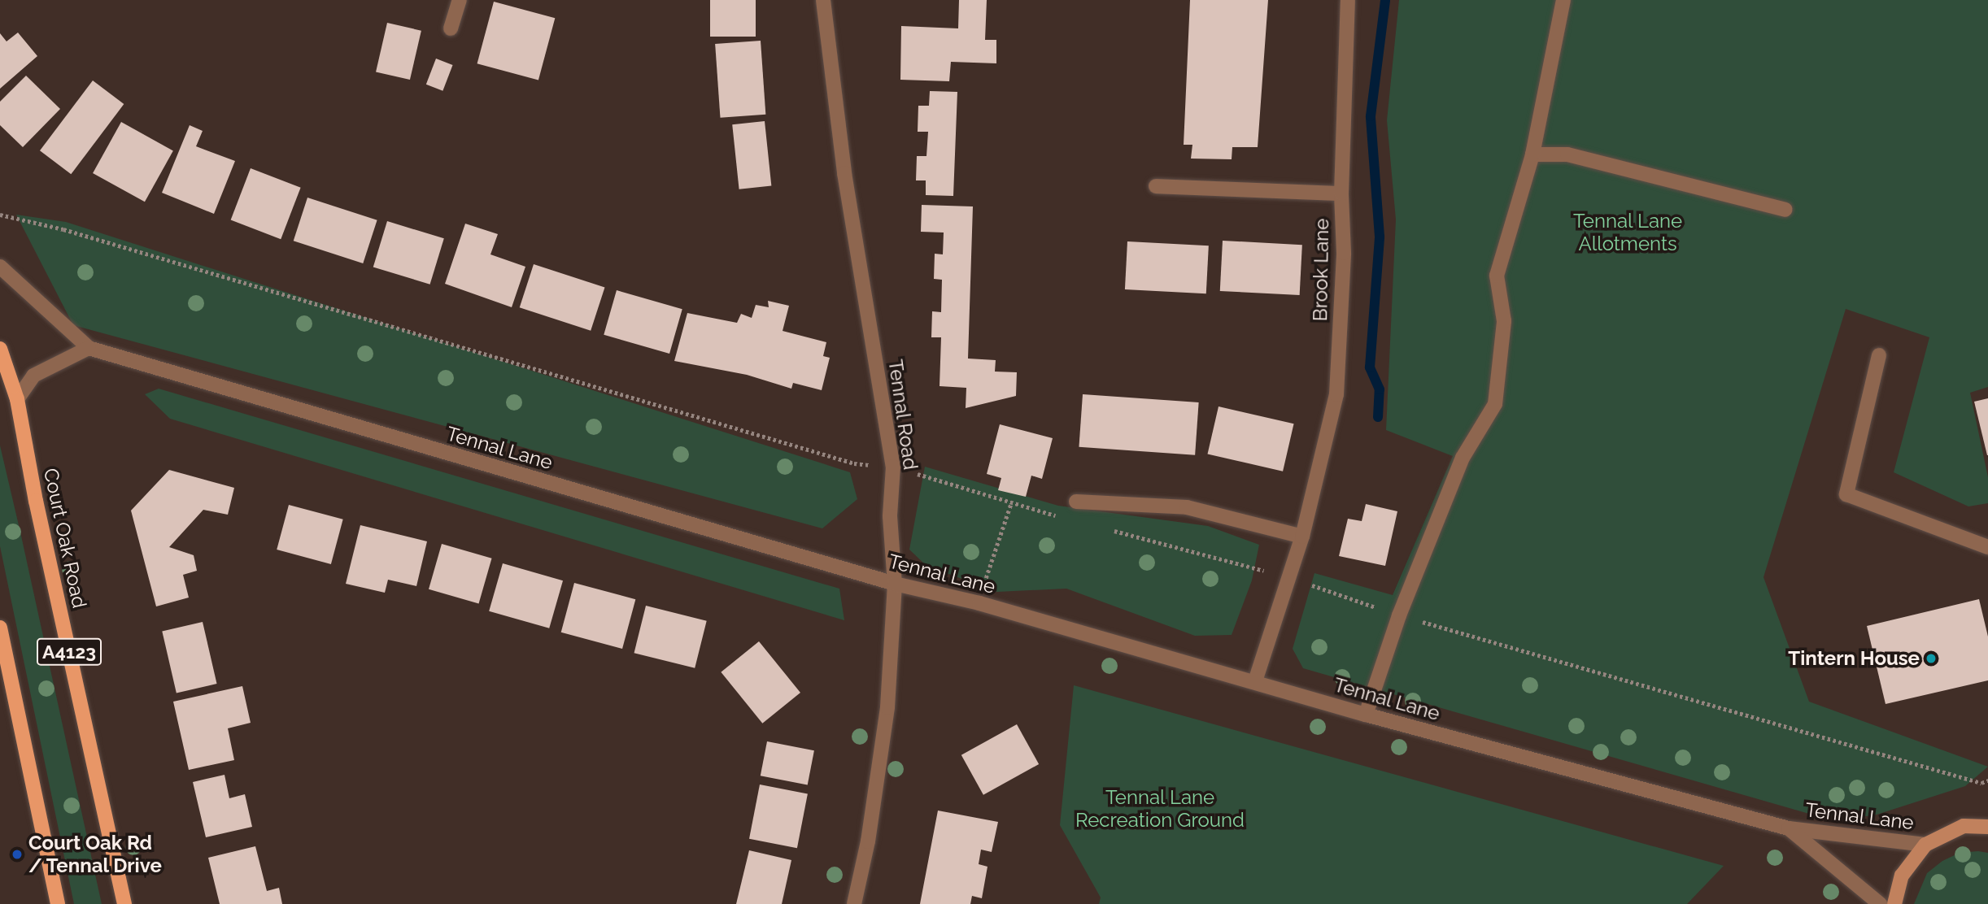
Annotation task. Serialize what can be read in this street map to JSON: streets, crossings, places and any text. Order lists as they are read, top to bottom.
{
  "streets": {
    "main road": ["Court Oak Road", "A4123"],
    "street": ["Brook Lane", "Tennal Road", "Tennal Lane"]
  },
  "crossings": [
    ["Brook Lane", "Tennal Lane"],
    ["Tennal Road", "Tennal Lane"]
  ],
  "parks": ["Tennal Lane Allotments", "Tennal Lane Recreation Ground"],
  "places": ["Tintern House", "Court Oak Rd / Tennal Drive"]
}
